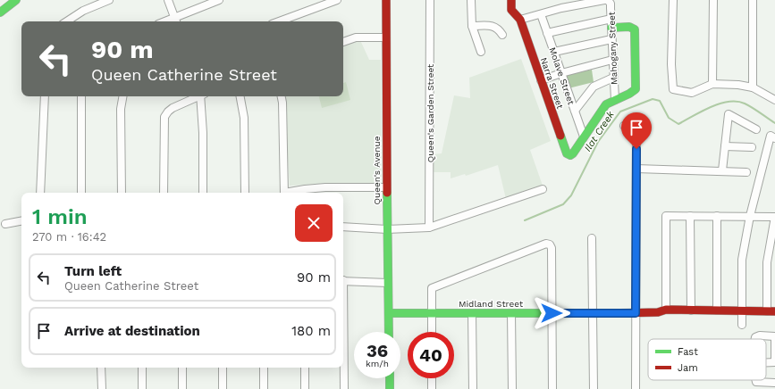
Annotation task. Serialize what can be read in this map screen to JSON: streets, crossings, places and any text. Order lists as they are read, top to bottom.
{
  "streets": {
    "street": [
      "Mahogany Street",
      "Molave Street",
      "Narra Street",
      "Queen's Garden Street",
      "Queen's Avenue",
      "Midland Street"
    ]
  },
  "crossings": [
    ["Mahogany Street", "Molave Street"],
    ["Mahogany Street", "Narra Street"],
    ["Molave Street", "Narra Street"],
    ["Queen's Avenue", "Midland Street"]
  ],
  "water": ["Ilat Creek"],
  "legend": ["Fast", "Jam"],
  "page": {
    "turn": ["90 m", "Queen Catherine Street"],
    "heading": ["1 min", "270 m · 16:42"],
    "list": [
      {
        "name": "Turn left",
        "note": "Queen Catherine Street",
        "value": "90 m"
      },
      {
        "name": "Arrive at destination",
        "value": "180 m"
      }
    ],
    "speed": "36 km/h",
    "limit": "40"
  }
}
